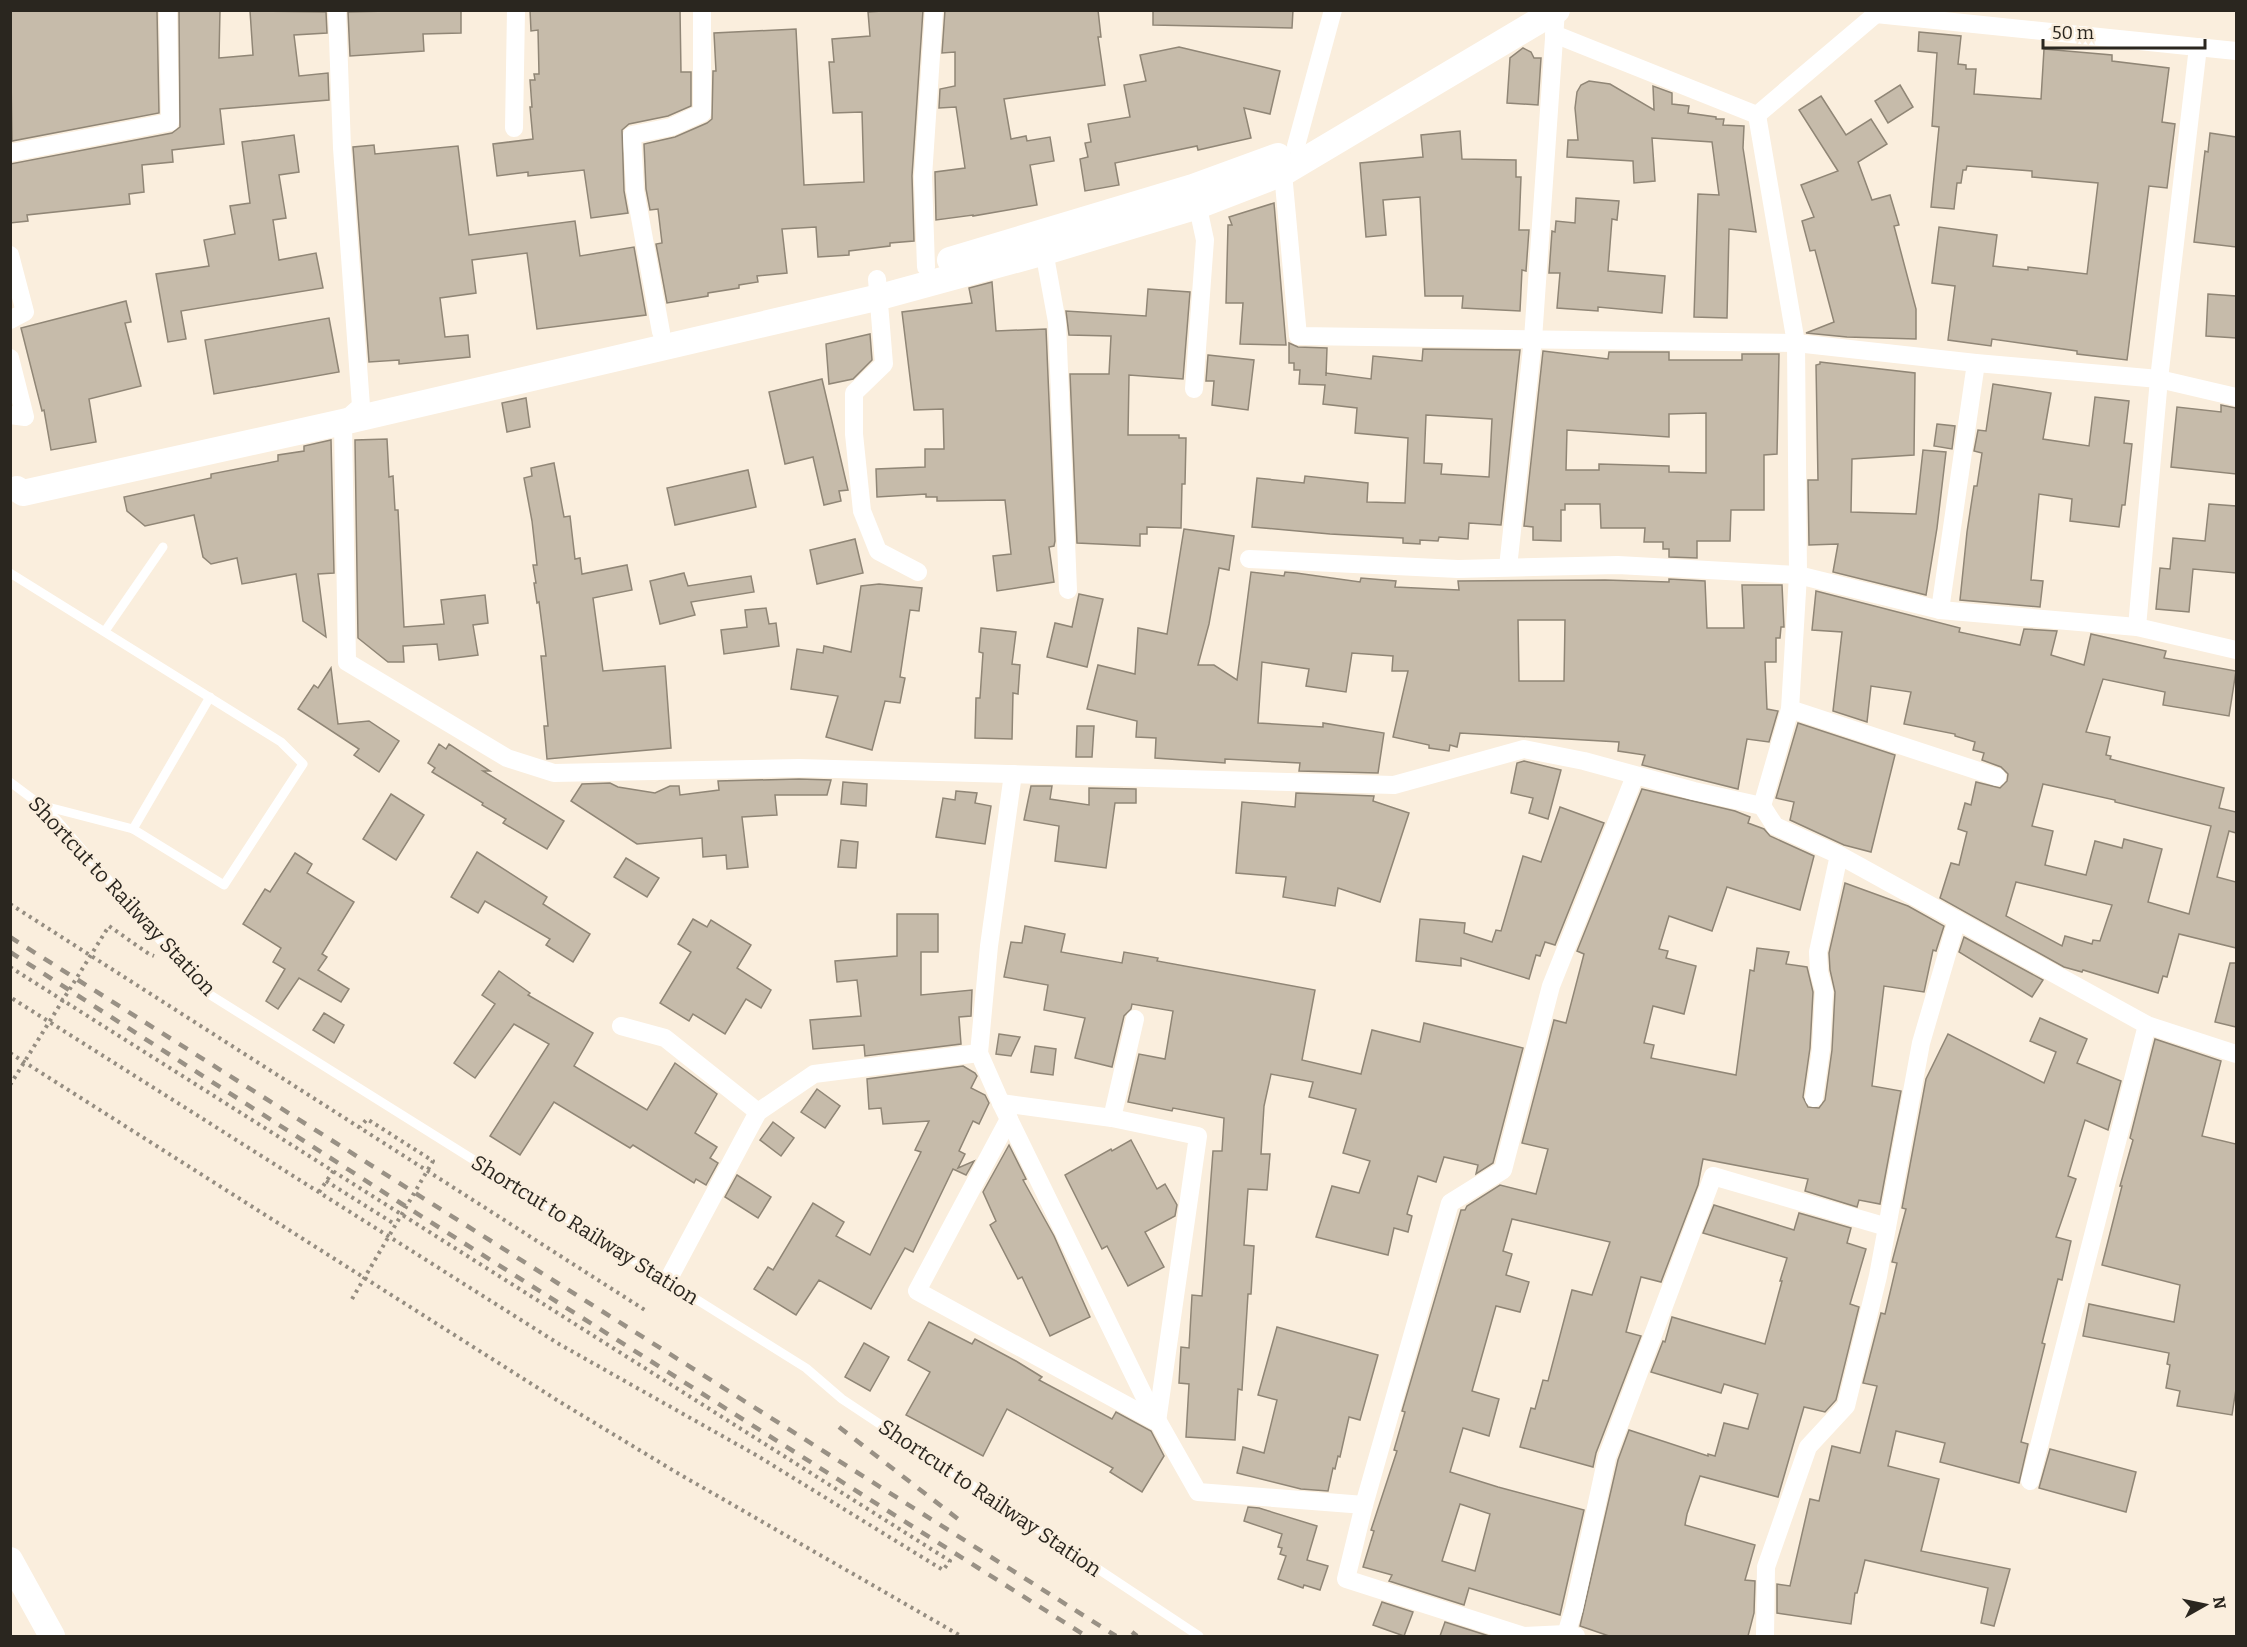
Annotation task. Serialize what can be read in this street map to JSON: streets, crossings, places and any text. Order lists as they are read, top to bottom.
{
  "streets": {
    "lane": ["Shortcut to Railway Station"]
  },
  "scale_bar": "50 m",
  "north": "right"
}
